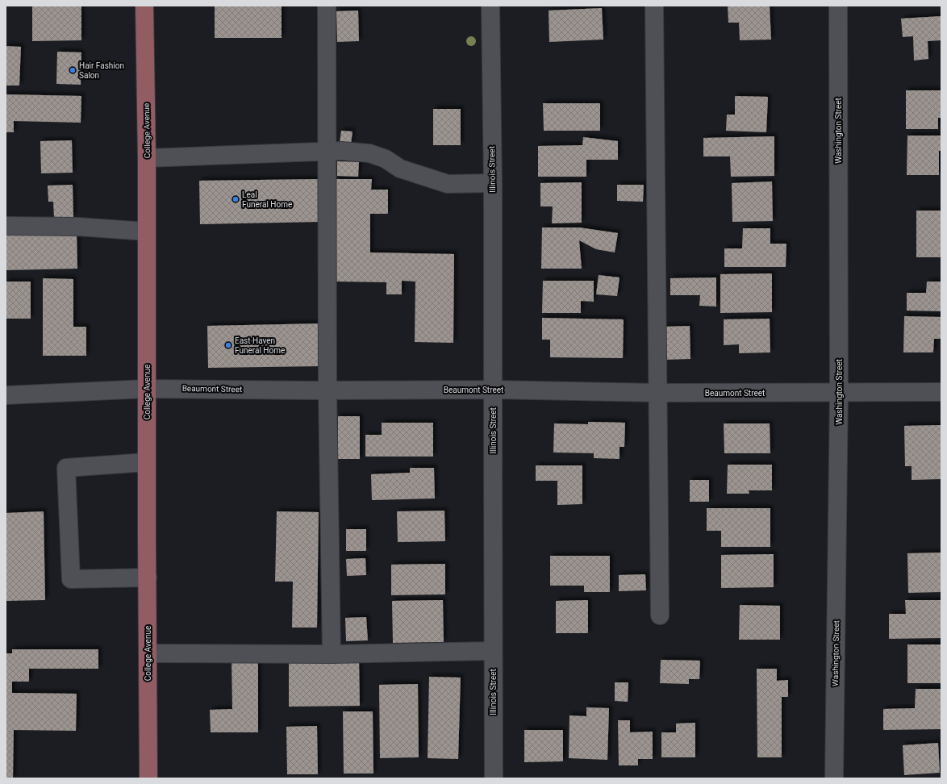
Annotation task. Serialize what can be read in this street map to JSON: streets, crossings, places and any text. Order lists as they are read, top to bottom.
{
  "streets": {
    "main road": ["College Avenue"],
    "street": ["Washington Street", "Illinois Street", "Beaumont Street"]
  },
  "crossings": [
    ["College Avenue", "Beaumont Street"],
    ["Washington Street", "Beaumont Street"],
    ["Illinois Street", "Beaumont Street"]
  ],
  "places": ["Hair Fashion Salon", "Leal Funeral Home", "East Haven Funeral Home"]
}
